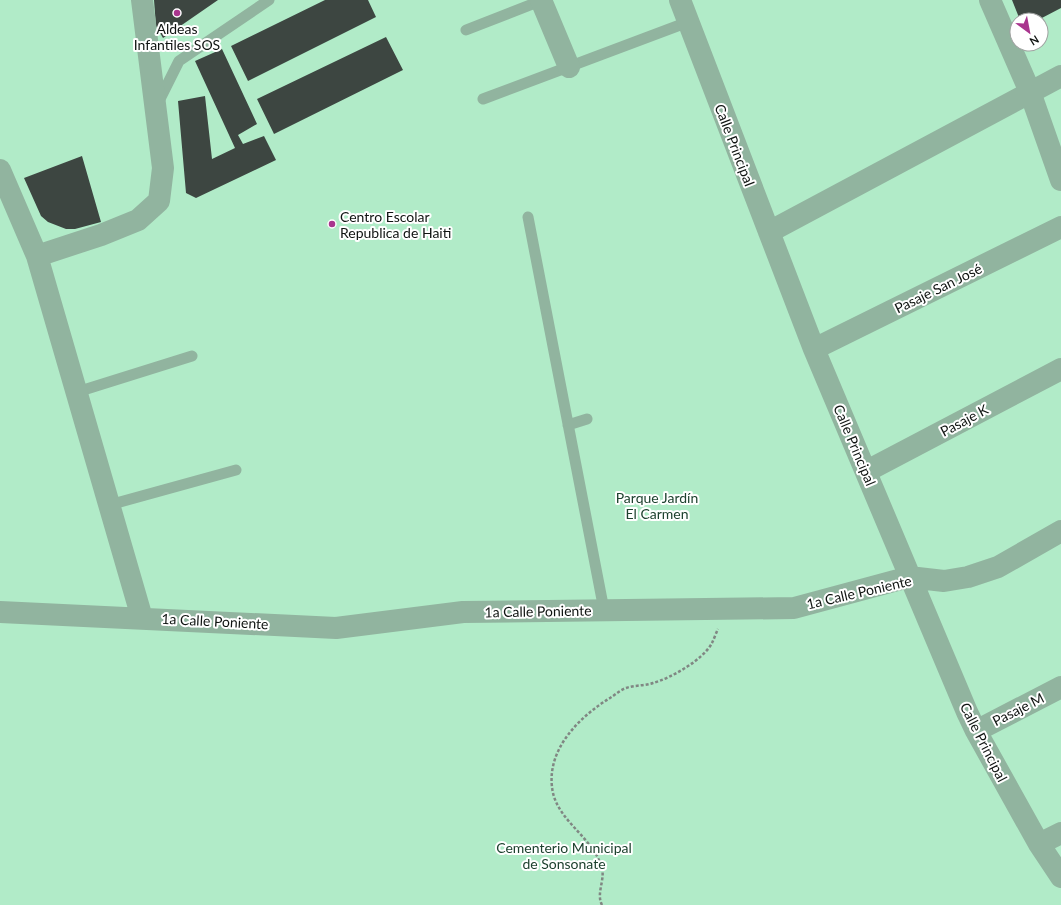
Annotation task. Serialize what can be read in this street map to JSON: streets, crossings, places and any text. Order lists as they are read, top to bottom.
{
  "streets": {
    "street": [
      "Calle Principal",
      "Pasaje San José",
      "Pasaje K",
      "1a Calle Poniente",
      "Pasaje M"
    ]
  },
  "crossings": [
    ["Calle Principal", "Pasaje San José"],
    ["Calle Principal", "Pasaje K"],
    ["Calle Principal", "1a Calle Poniente"],
    ["Calle Principal", "Pasaje M"]
  ],
  "parks": ["Parque Jardín El Carmen", "Cementerio Municipal de Sonsonate"],
  "places": ["Aldeas Infantiles SOS", "Centro Escolar Republica de Haiti"],
  "north": "bottom right"
}
